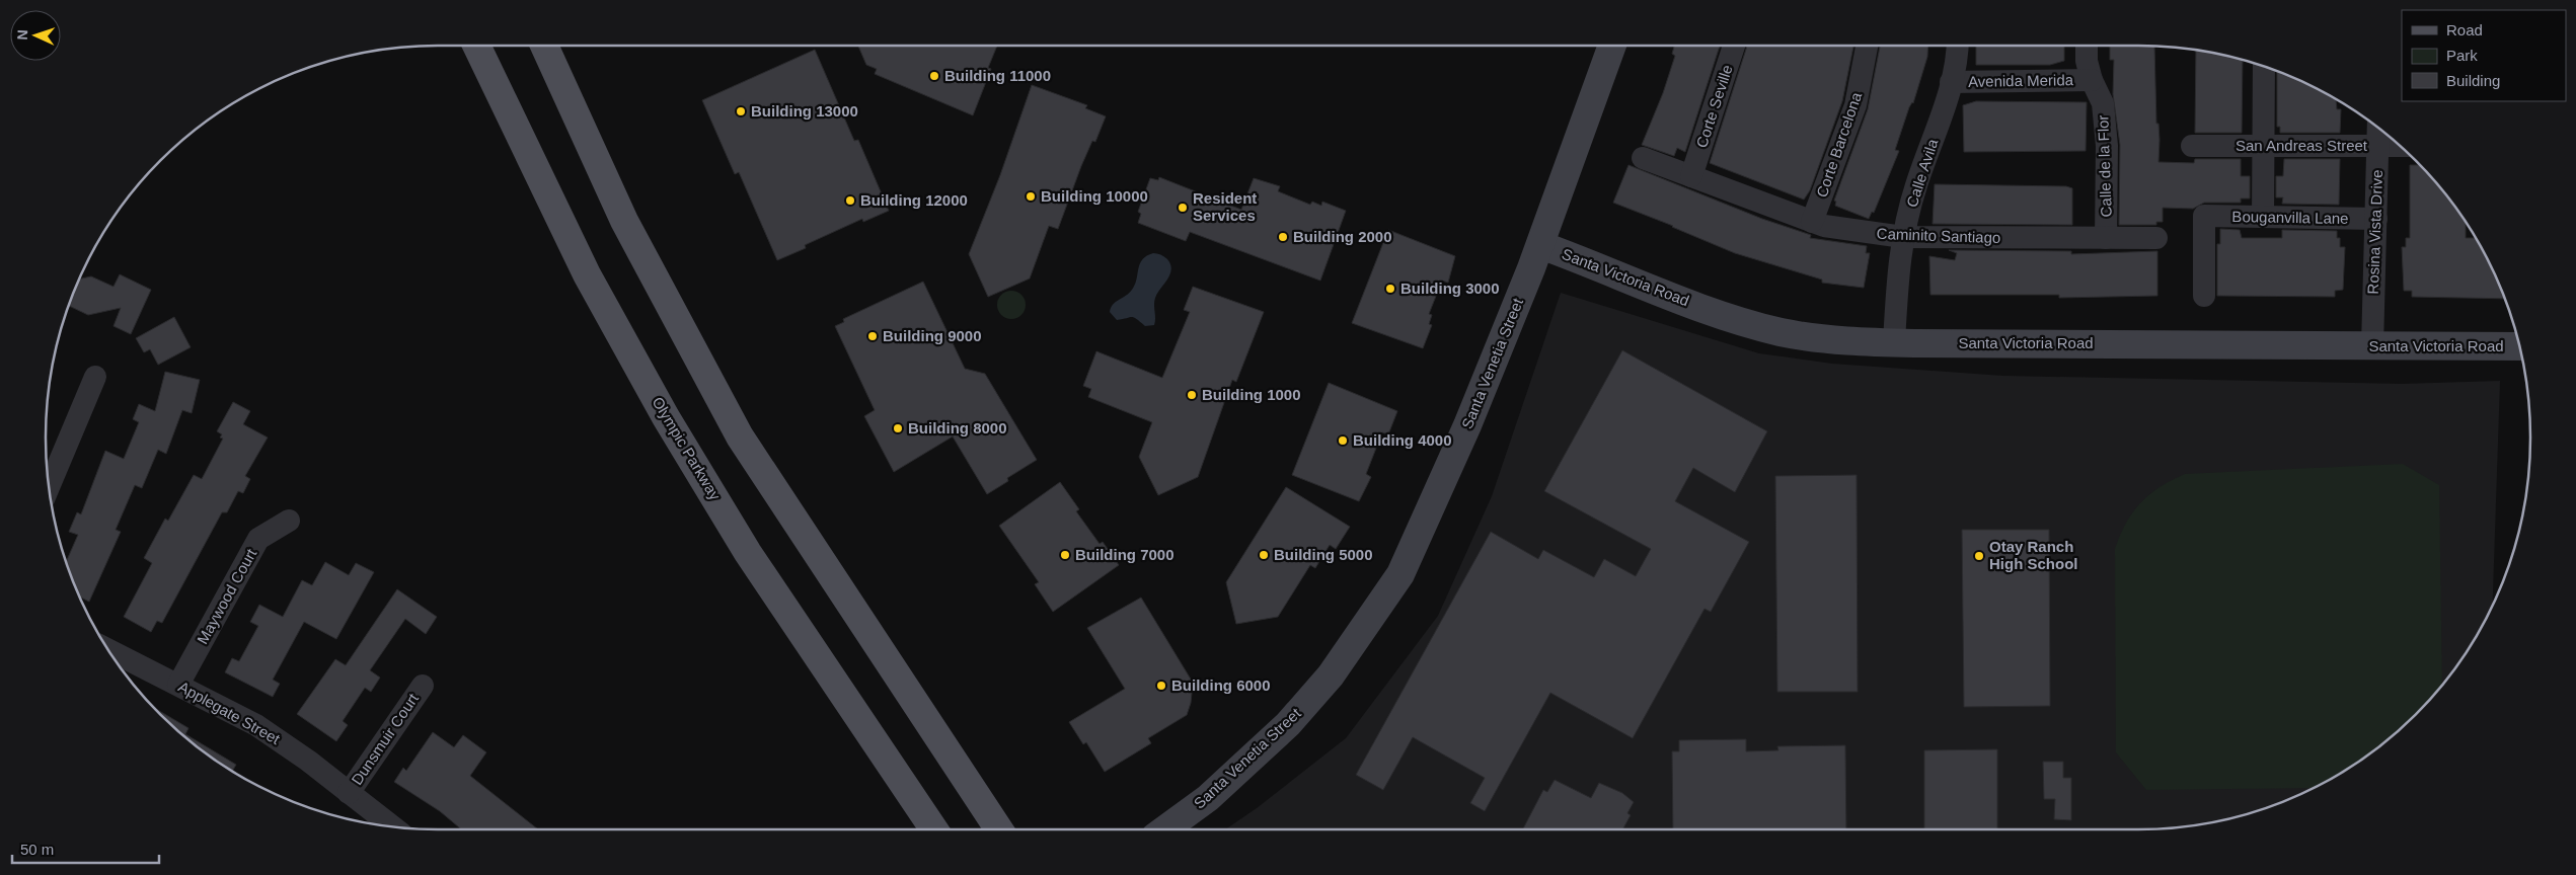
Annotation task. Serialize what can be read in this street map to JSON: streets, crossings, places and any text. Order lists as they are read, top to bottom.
{
  "streets": {
    "main road": ["Olympic Parkway"],
    "street": [
      "Avenida Merida",
      "Corte Seville",
      "Corte Barcelona",
      "San Andreas Street",
      "Calle de la Flor",
      "Calle Avila",
      "Bouganvilla Lane",
      "Rosina Vista Drive",
      "Caminito Santiago",
      "Santa Victoria Road",
      "Santa Venetia Street",
      "Maywood Court",
      "Applegate Street",
      "Dunsmuir Court"
    ]
  },
  "crossings": [
    ["Avenida Merida", "Calle de la Flor"],
    ["Avenida Merida", "Calle Avila"],
    ["Corte Seville", "Caminito Santiago"],
    ["Corte Barcelona", "Caminito Santiago"],
    ["San Andreas Street", "Rosina Vista Drive"],
    ["Calle de la Flor", "Caminito Santiago"],
    ["Calle Avila", "Caminito Santiago"],
    ["Calle Avila", "Santa Victoria Road"],
    ["Bouganvilla Lane", "Rosina Vista Drive"],
    ["Rosina Vista Drive", "Santa Victoria Road"],
    ["Santa Victoria Road", "Santa Venetia Street"],
    ["Maywood Court", "Applegate Street"],
    ["Applegate Street", "Dunsmuir Court"]
  ],
  "places": [
    "Building 11000",
    "Building 13000",
    "Building 10000",
    "Building 12000",
    "Resident Services",
    "Building 2000",
    "Building 3000",
    "Building 9000",
    "Building 1000",
    "Building 8000",
    "Building 4000",
    "Building 7000",
    "Building 5000",
    "Otay Ranch High School",
    "Building 6000"
  ],
  "legend": ["Road", "Park", "Building"],
  "scale_bar": "50 m",
  "north": "left"
}
